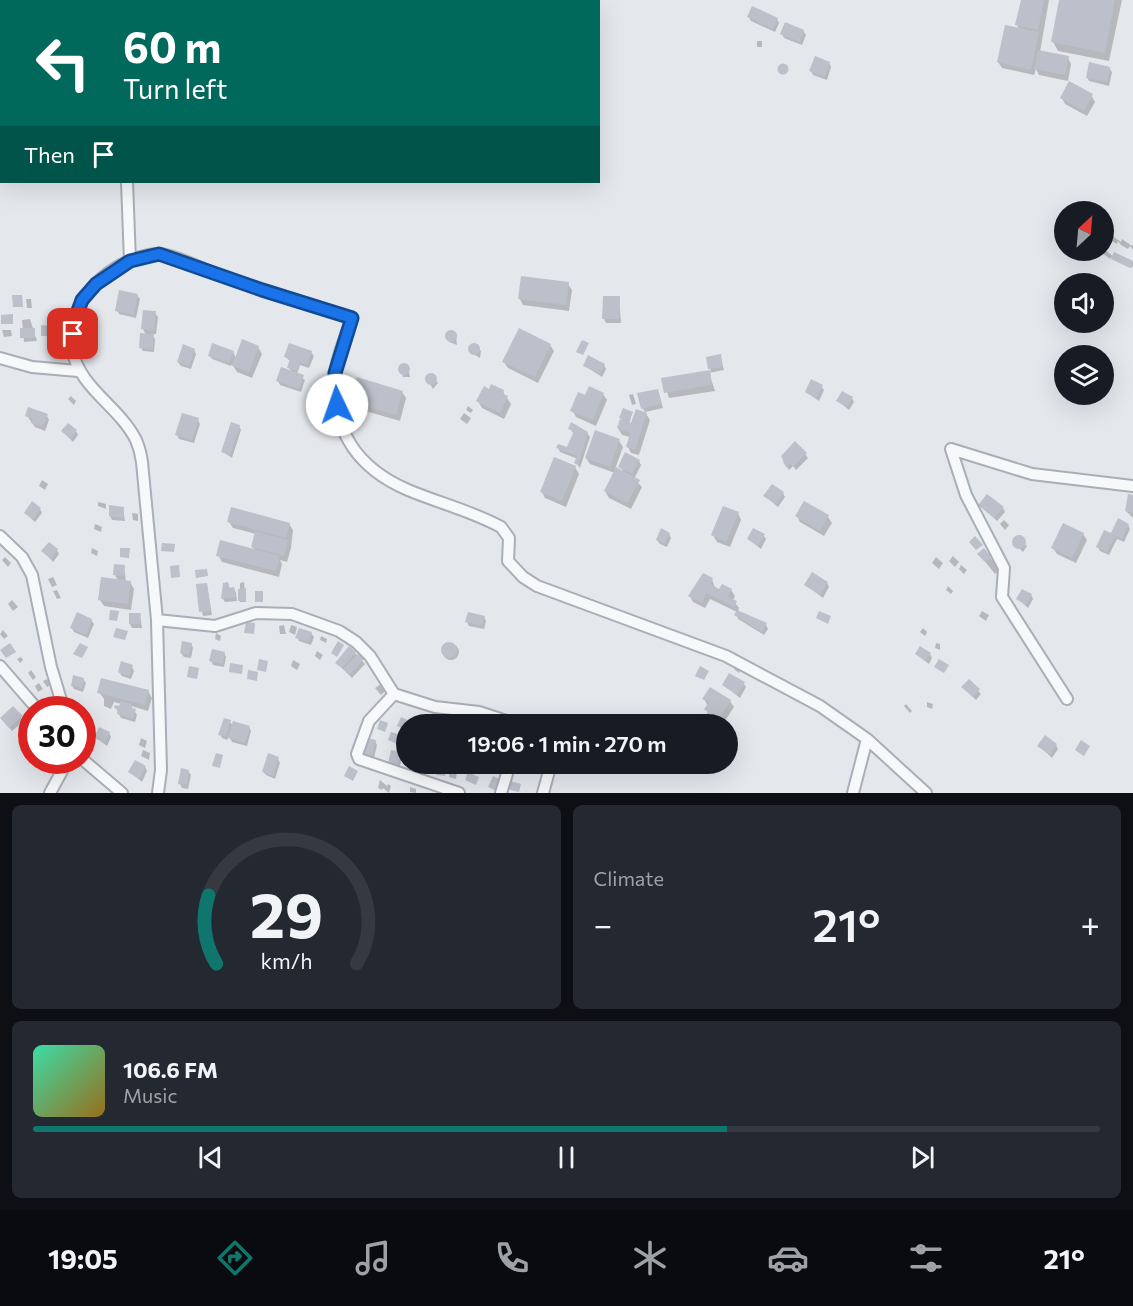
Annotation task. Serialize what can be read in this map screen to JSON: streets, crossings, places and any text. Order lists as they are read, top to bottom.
{
  "north": "top right",
  "page": {
    "turn": ["60 m", "Turn left"],
    "then": "Then",
    "limit": "30",
    "trip": "19:06 · 1 min · 270 m",
    "tile": "Climate",
    "heat": ["−", "21°", "+"],
    "song": ["106.6 FM", "Music"],
    "tabs": ["19:05", "21°"],
    "gauge": ["29", "km/h"]
  }
}
